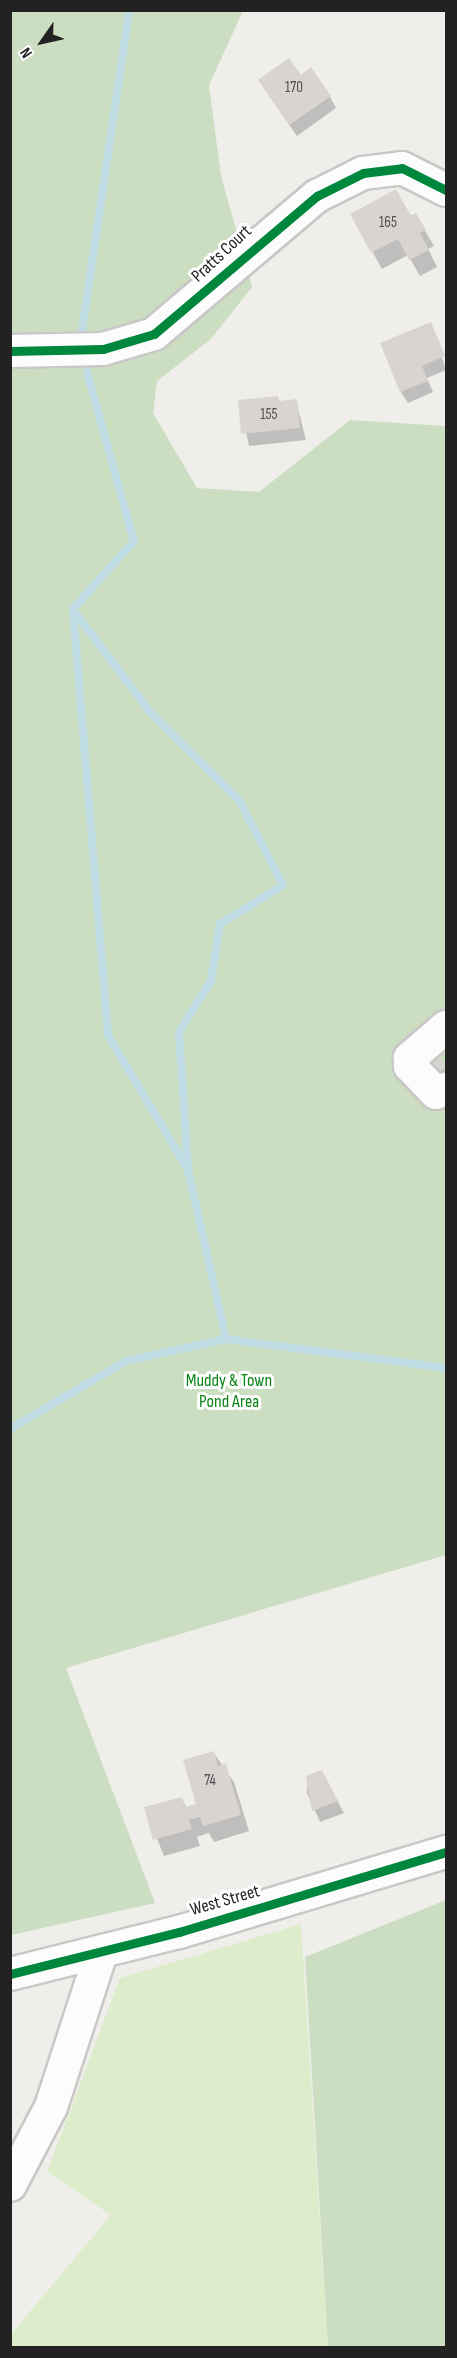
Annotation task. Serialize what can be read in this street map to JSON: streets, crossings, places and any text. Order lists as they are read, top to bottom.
{
  "streets": {
    "street": ["Pratts Court", "West Street"]
  },
  "parks": ["Muddy & Town Pond Area"],
  "house_numbers": [
    "170",
    "165",
    "155",
    "74"
  ],
  "north": "bottom left"
}
